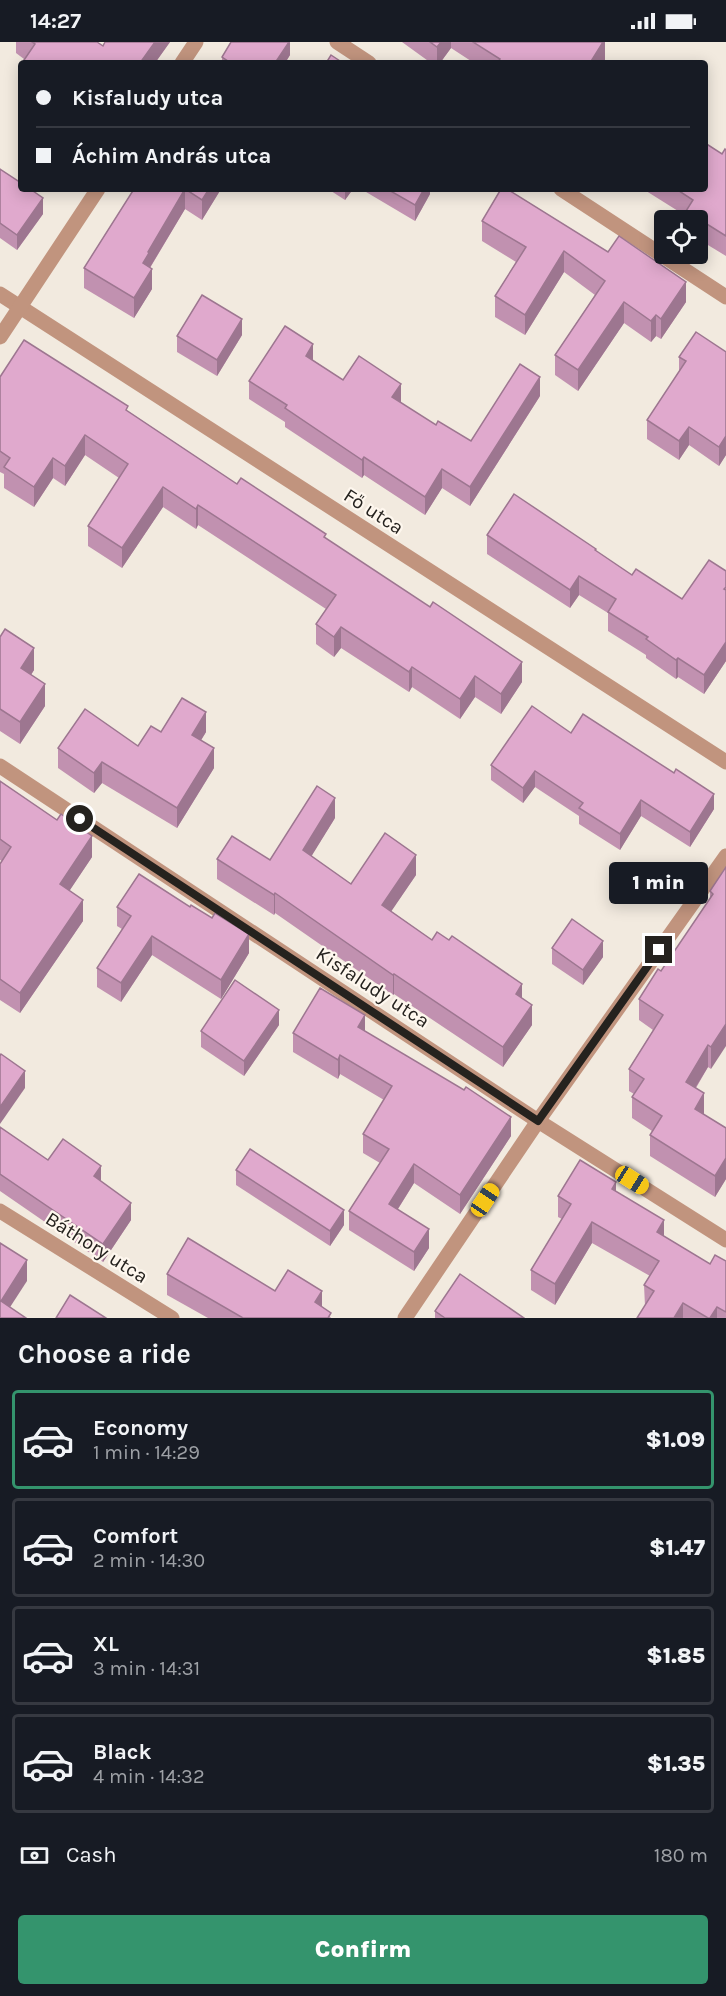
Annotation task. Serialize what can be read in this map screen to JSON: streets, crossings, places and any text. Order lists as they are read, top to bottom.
{
  "streets": {
    "street": ["Fő utca", "Kisfaludy utca", "Báthory utca"]
  },
  "page": {
    "status": "14:27",
    "banner": ["Kisfaludy utca", "Áchim András utca"],
    "bubble": "1 min",
    "heading": "Choose a ride",
    "list": [
      {
        "name": "Economy",
        "note": "1 min · 14:29",
        "value": "$1.09"
      },
      {
        "name": "Comfort",
        "note": "2 min · 14:30",
        "value": "$1.47"
      },
      {
        "name": "XL",
        "note": "3 min · 14:31",
        "value": "$1.85"
      },
      {
        "name": "Black",
        "note": "4 min · 14:32",
        "value": "$1.35"
      }
    ],
    "pay": ["Cash", "180 m"],
    "buttons": "Confirm"
  }
}
